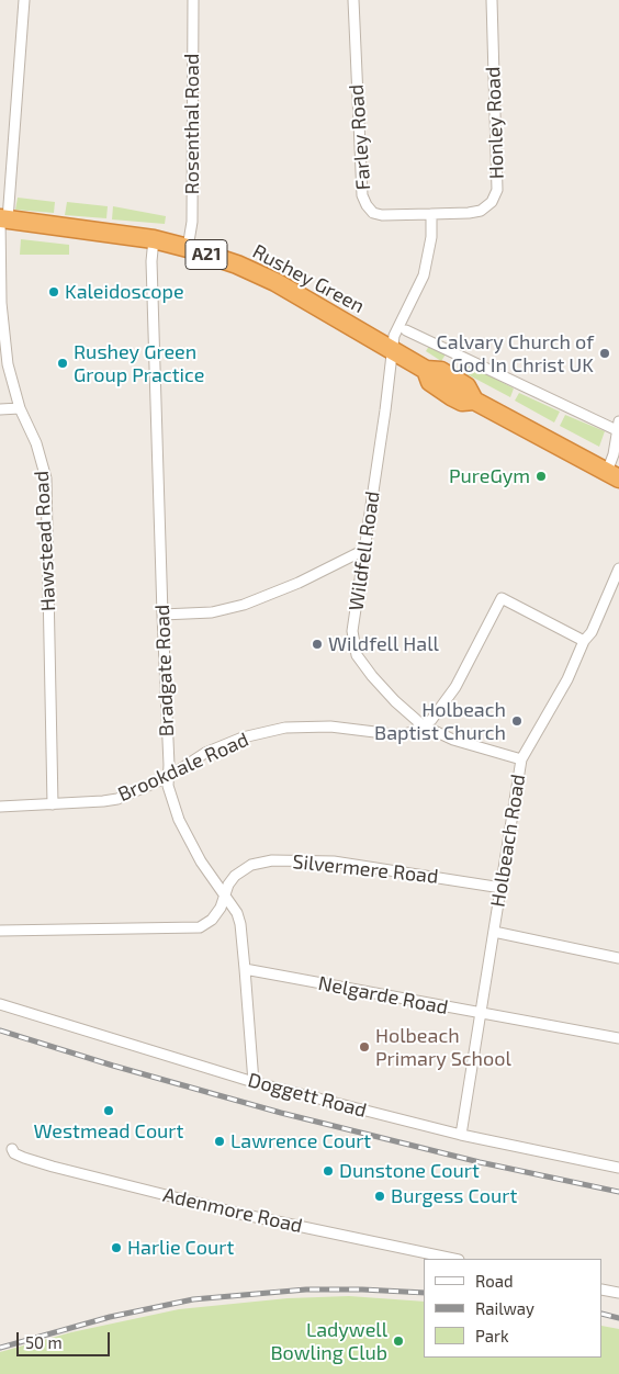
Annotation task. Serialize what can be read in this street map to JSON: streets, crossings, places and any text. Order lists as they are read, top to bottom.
{
  "streets": {
    "highway": ["A21", "Rushey Green"],
    "street": [
      "Honley Road",
      "Rosenthal Road",
      "Farley Road",
      "Hawstead Road",
      "Wildfell Road",
      "Bradgate Road",
      "Brookdale Road",
      "Holbeach Road",
      "Silvermere Road",
      "Nelgarde Road",
      "Doggett Road",
      "Adenmore Road"
    ]
  },
  "crossings": [
    ["Honley Road", "Farley Road"],
    ["Rosenthal Road", "Rushey Green"],
    ["Rushey Green", "Hawstead Road"],
    ["Rushey Green", "Wildfell Road"],
    ["Rushey Green", "Bradgate Road"],
    ["Hawstead Road", "Brookdale Road"],
    ["Wildfell Road", "Brookdale Road"],
    ["Bradgate Road", "Brookdale Road"],
    ["Bradgate Road", "Silvermere Road"],
    ["Bradgate Road", "Nelgarde Road"],
    ["Bradgate Road", "Doggett Road"],
    ["Holbeach Road", "Silvermere Road"],
    ["Holbeach Road", "Nelgarde Road"],
    ["Holbeach Road", "Doggett Road"]
  ],
  "places": [
    "Kaleidoscope",
    "Calvary Church of God In Christ UK",
    "Rushey Green Group Practice",
    "PureGym",
    "Wildfell Hall",
    "Holbeach Baptist Church",
    "Holbeach Primary School",
    "Westmead Court",
    "Lawrence Court",
    "Dunstone Court",
    "Burgess Court",
    "Harlie Court",
    "Ladywell Bowling Club"
  ],
  "legend": ["Road", "Railway", "Park"],
  "scale_bar": "50 m"
}
